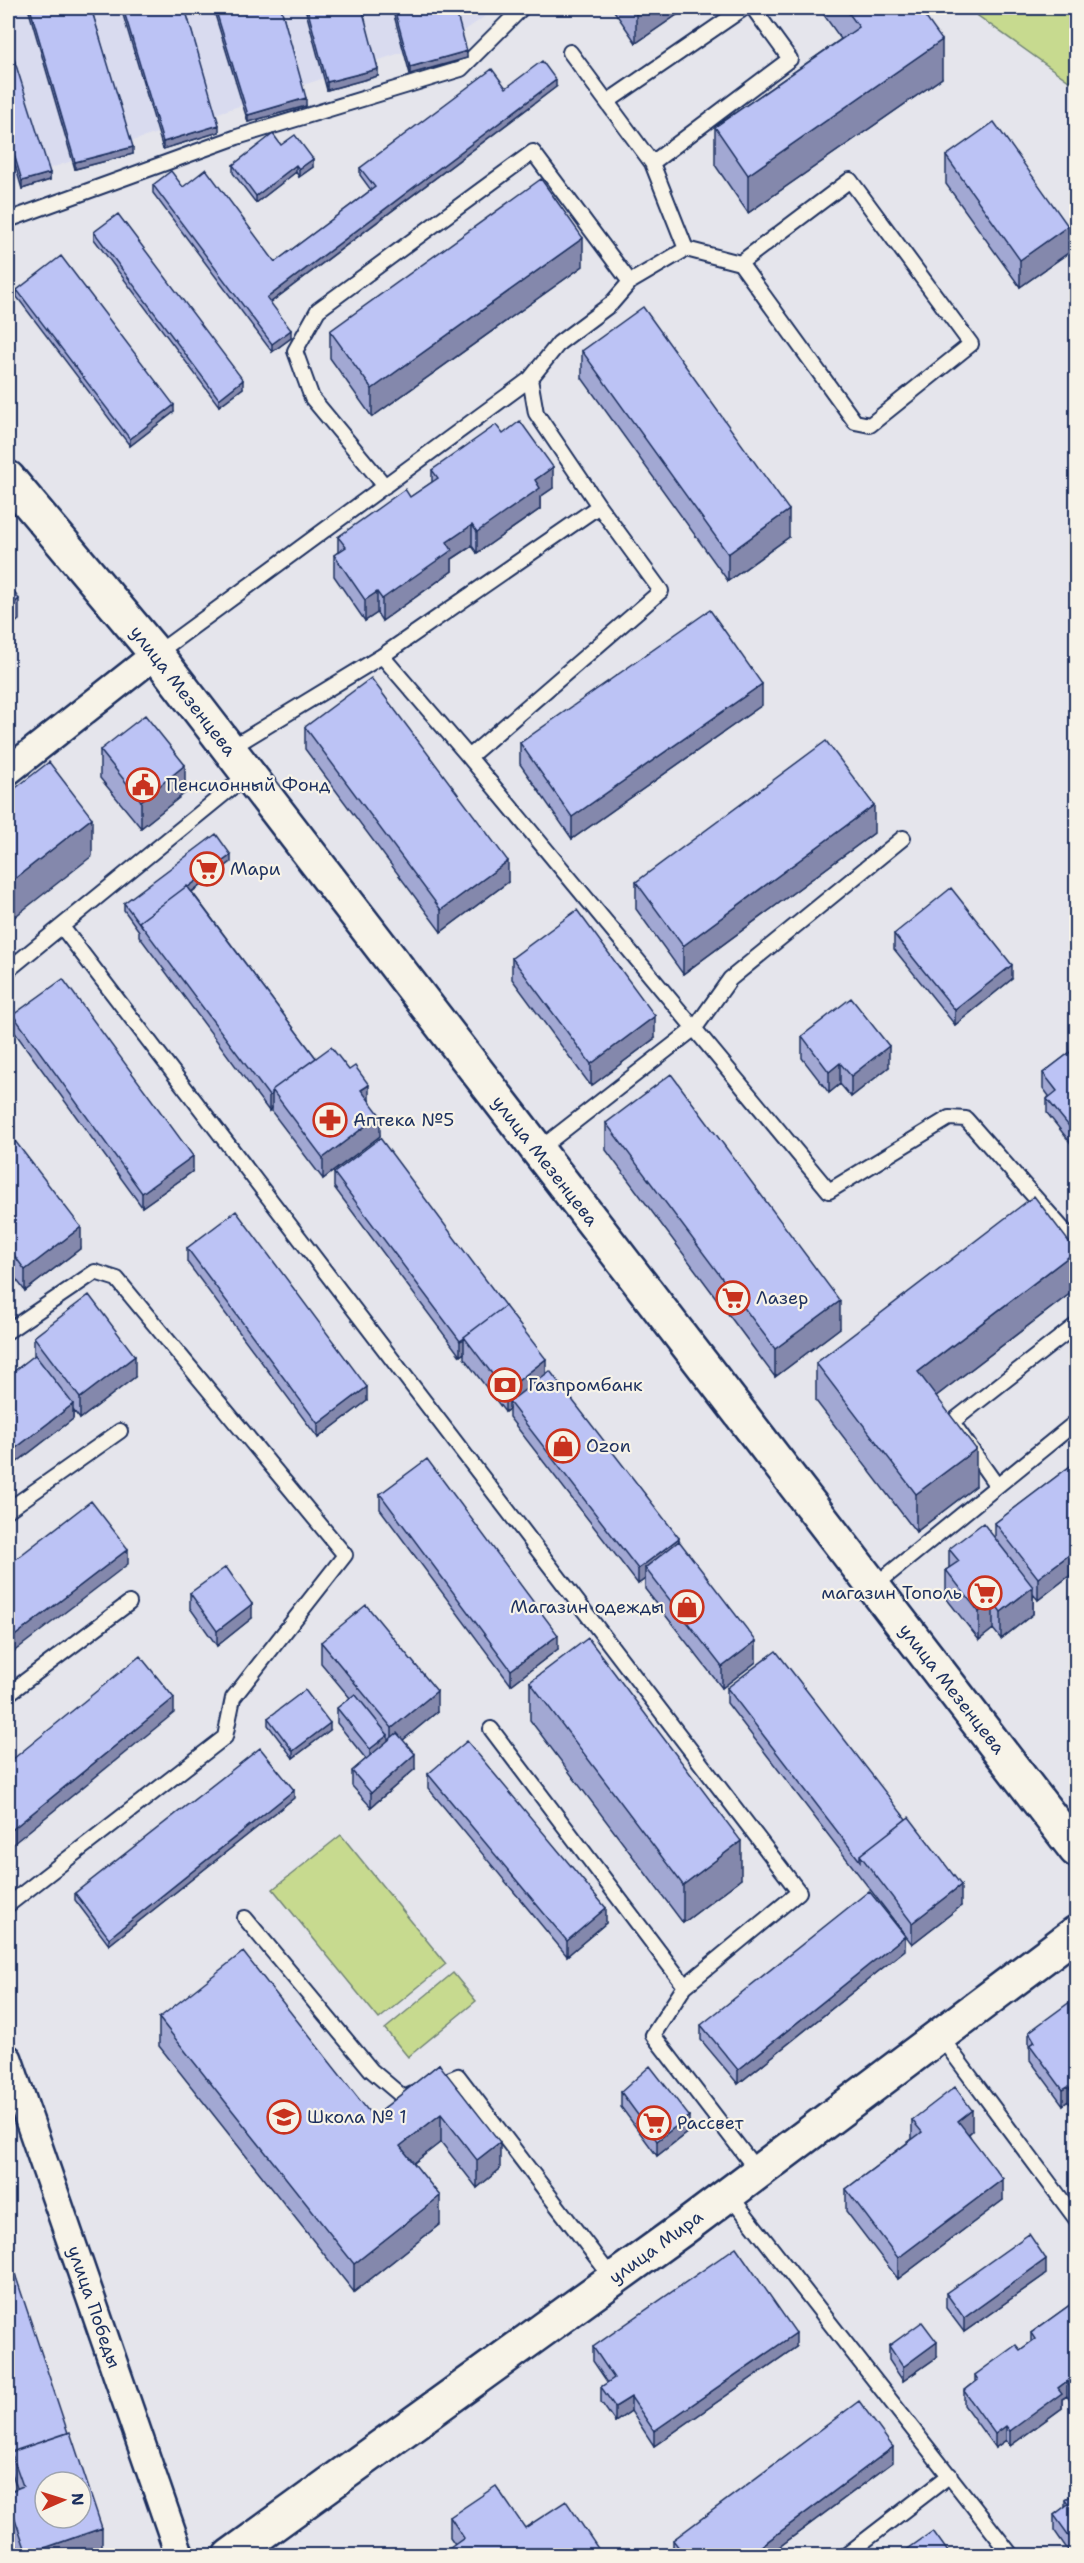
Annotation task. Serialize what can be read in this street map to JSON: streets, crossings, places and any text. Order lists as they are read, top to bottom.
{
  "streets": {
    "main road": ["улица Мезенцева", "улица Мира"],
    "street": ["улица Победы"]
  },
  "places": {
    "public building": ["Пенсионный Фонд"],
    "supermarket": [
      "Мари",
      "Лазер",
      "магазин Тополь",
      "Рассвет"
    ],
    "pharmacy": ["Аптека №5"],
    "bank": ["Газпромбанк"],
    "shop": ["Ozon", "Магазин одежды"],
    "school or university": ["Школа № 1"]
  },
  "north": "right"
}
